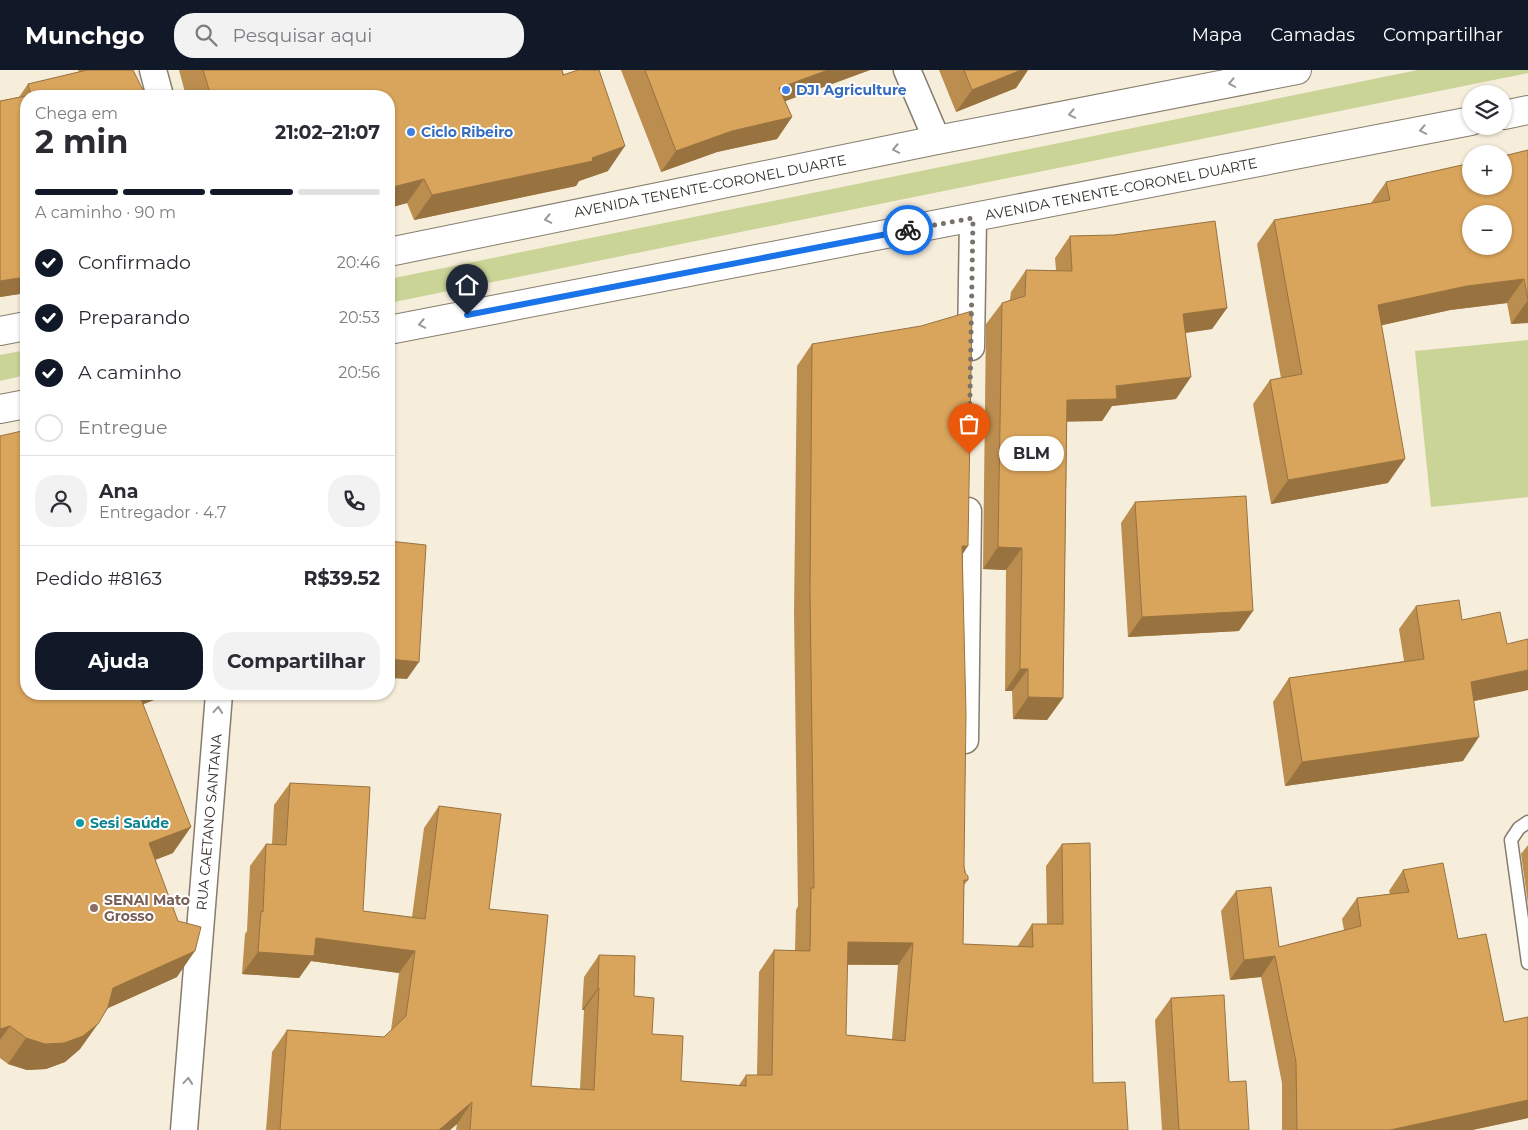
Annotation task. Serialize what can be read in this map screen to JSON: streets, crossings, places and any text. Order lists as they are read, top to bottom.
{
  "streets": {
    "main road": ["AVENIDA TENENTE-CORONEL DUARTE"],
    "street": ["RUA CAETANO SANTANA"]
  },
  "one_way": ["AVENIDA TENENTE-CORONEL DUARTE", "RUA CAETANO SANTANA"],
  "places": [
    "DJI Agriculture",
    "Ciclo Ribeiro",
    "BLM",
    "Sesi Saúde",
    "SENAI Mato Grosso"
  ],
  "page": {
    "header": "Munchgo",
    "search": "Pesquisar aqui",
    "nav": ["Mapa", "Camadas", "Compartilhar"],
    "map_buttons": ["+", "−"],
    "heading": ["2 min", "Chega em", "21:02–21:07"],
    "panel": [
      "Ana",
      "Entregador · 4.7",
      "Pedido #8163",
      "R$39.52"
    ],
    "bar": "A caminho · 90 m",
    "list": [
      ["Confirmado", "20:46"],
      ["Preparando", "20:53"],
      ["A caminho", "20:56"],
      "Entregue"
    ],
    "bubble": "BLM",
    "buttons": ["Ajuda", "Compartilhar"]
  }
}
